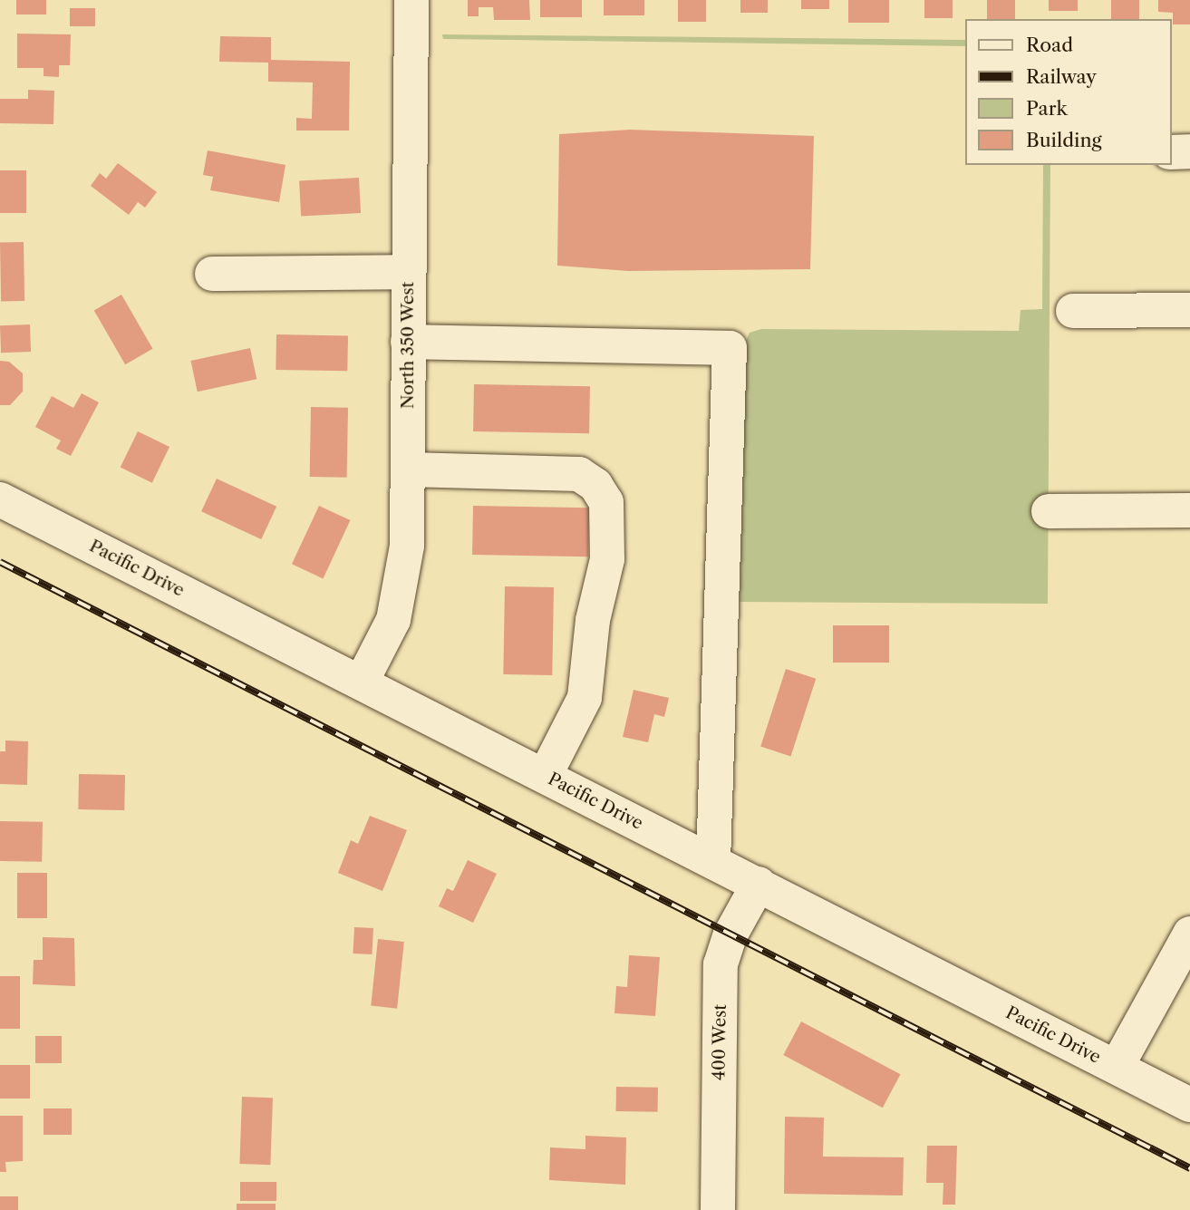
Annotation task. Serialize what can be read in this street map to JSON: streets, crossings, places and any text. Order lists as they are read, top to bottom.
{
  "streets": {
    "street": ["North 350 West", "Pacific Drive", "400 West"]
  },
  "crossings": [
    ["North 350 West", "Pacific Drive"],
    ["Pacific Drive", "400 West"]
  ],
  "legend": [
    "Road",
    "Railway",
    "Park",
    "Building"
  ]
}
